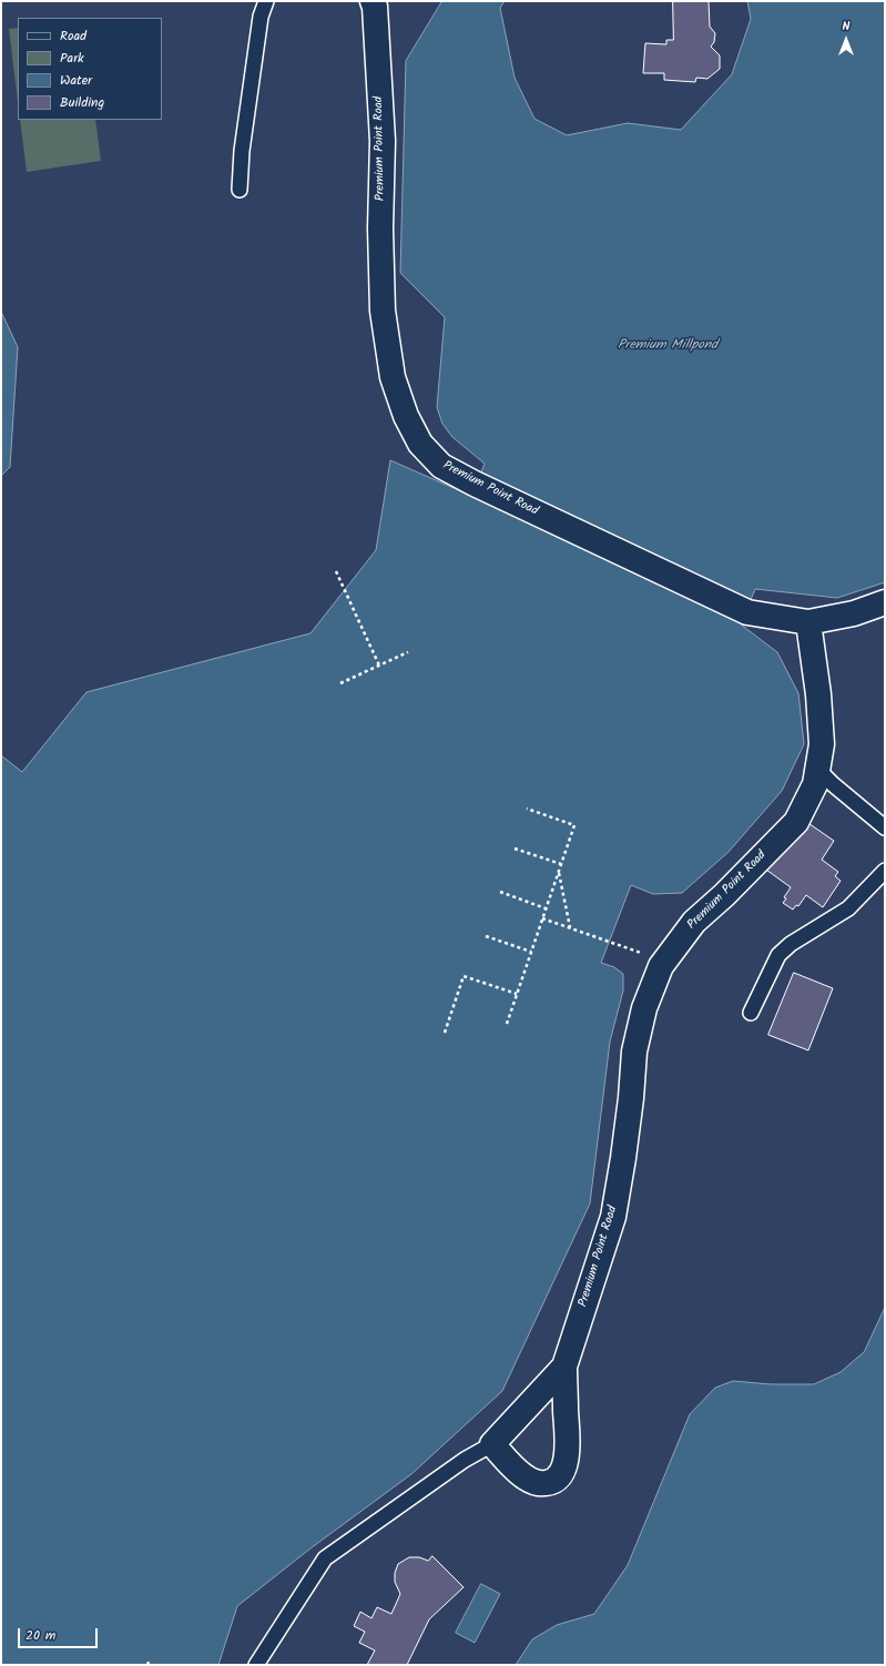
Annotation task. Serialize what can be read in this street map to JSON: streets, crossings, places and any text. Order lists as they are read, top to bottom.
{
  "streets": {
    "street": ["Premium Point Road"]
  },
  "water": ["Premium Millpond"],
  "legend": [
    "Road",
    "Park",
    "Water",
    "Building"
  ],
  "scale_bar": "20 m",
  "north": "top"
}
